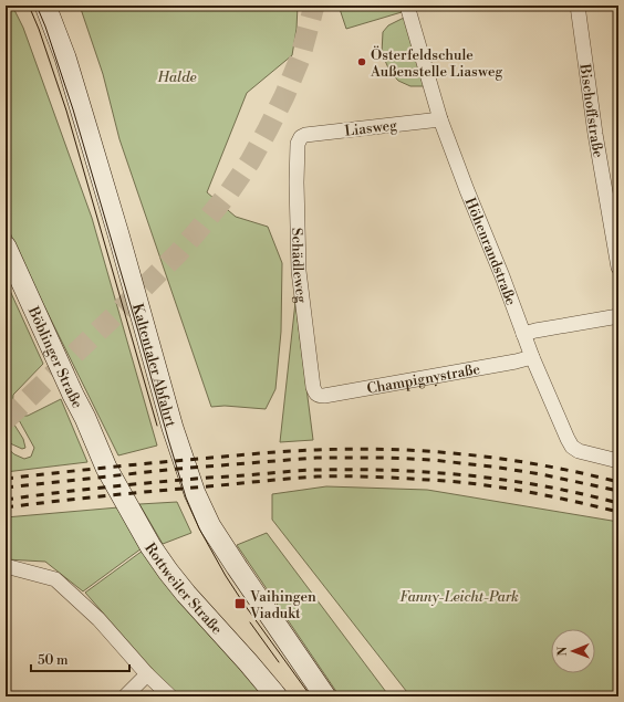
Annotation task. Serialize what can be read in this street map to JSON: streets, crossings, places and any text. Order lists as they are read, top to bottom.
{
  "streets": {
    "main road": ["Böblinger Straße", "Kaltentaler Abfahrt", "Rottweiler Straße"],
    "street": [
      "Bischoffstraße",
      "Liasweg",
      "Höhenrandstraße",
      "Schädleweg",
      "Champignystraße"
    ]
  },
  "crossings": [
    ["Liasweg", "Höhenrandstraße"],
    ["Liasweg", "Schädleweg"],
    ["Höhenrandstraße", "Champignystraße"],
    ["Schädleweg", "Champignystraße"],
    ["Böblinger Straße", "Rottweiler Straße"]
  ],
  "parks": ["Halde", "Fanny-Leicht-Park"],
  "places": {
    "other": ["Österfeldschule Außenstelle Liasweg"],
    "transit": ["Vaihingen Viadukt"]
  },
  "scale_bar": "50 m",
  "north": "left"
}
